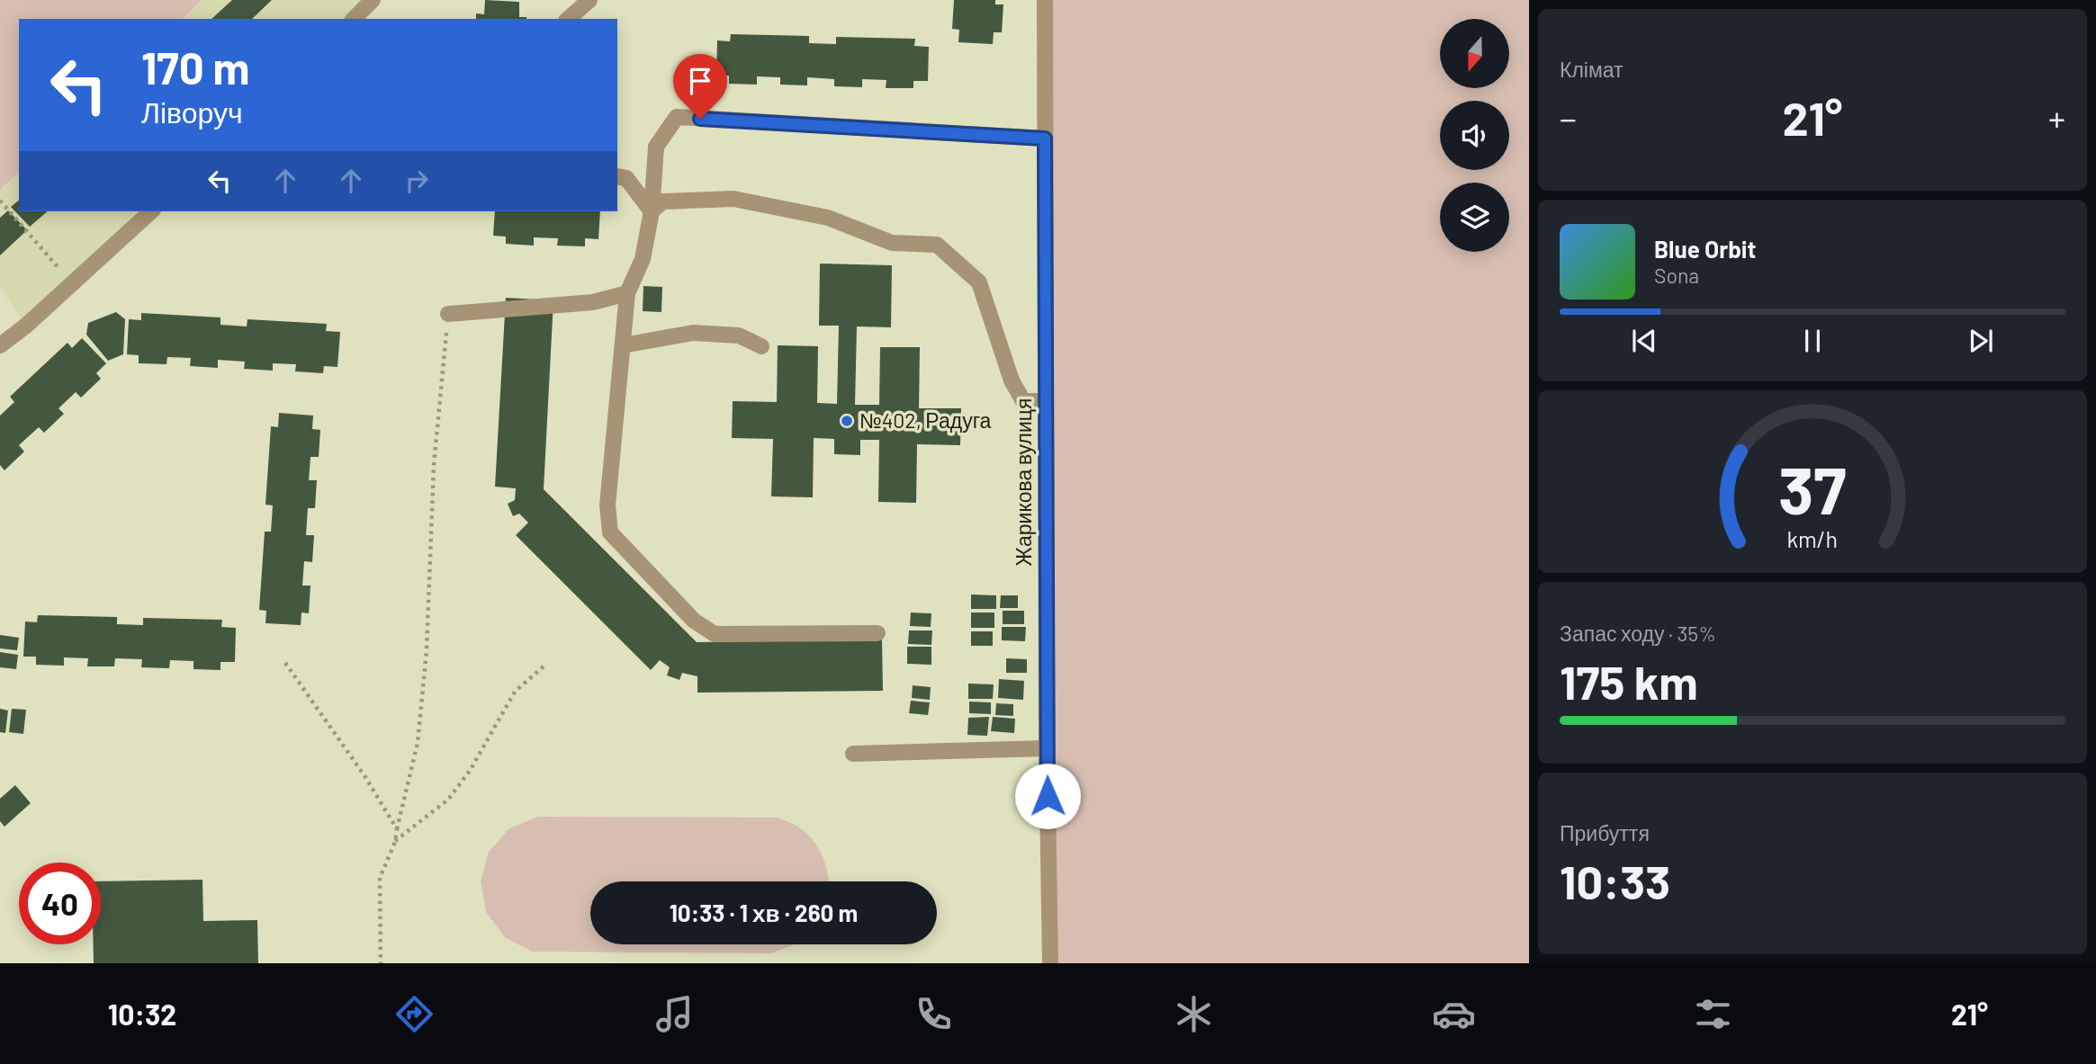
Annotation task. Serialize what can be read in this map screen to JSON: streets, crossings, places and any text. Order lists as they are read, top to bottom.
{
  "streets": {
    "street": ["Жарикова вулиця"]
  },
  "places": ["№402, Радуга"],
  "north": "bottom",
  "page": {
    "tile": [
      "Клімат",
      ["Запас ходу · 35%", "175 km"],
      ["Прибуття", "10:33"]
    ],
    "turn": ["170 m", "Ліворуч"],
    "heat": ["−", "21°", "+"],
    "song": ["Blue Orbit", "Sona"],
    "limit": "40",
    "trip": "10:33 · 1 хв · 260 m",
    "tabs": ["10:32", "21°"],
    "gauge": ["37", "km/h"]
  }
}
